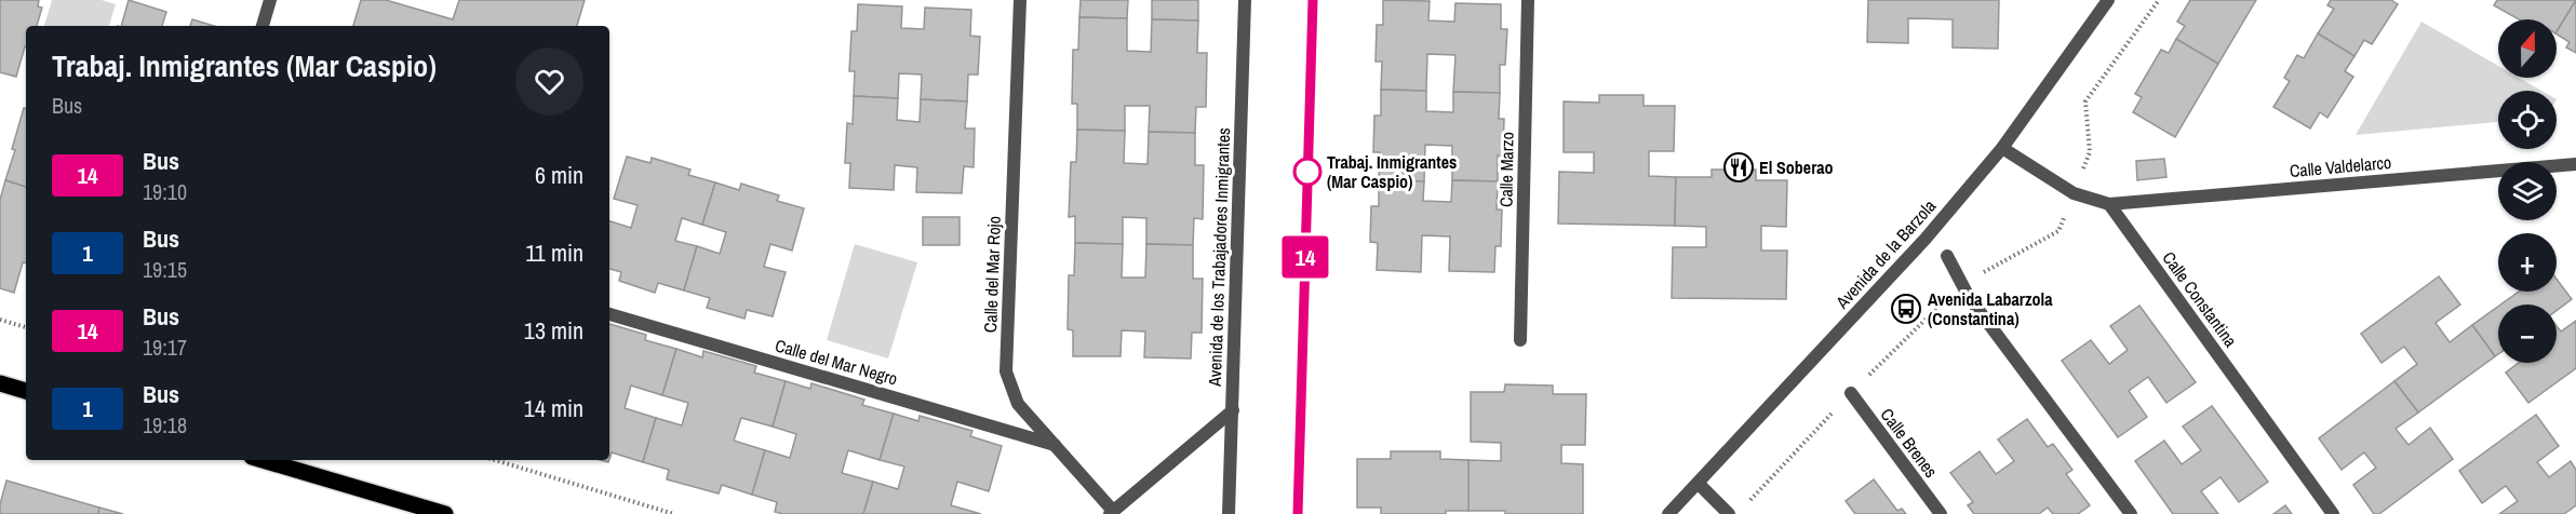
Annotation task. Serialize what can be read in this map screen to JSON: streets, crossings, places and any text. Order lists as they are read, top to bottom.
{
  "streets": {
    "street": [
      "Calle Valdelarco",
      "Calle Marzo",
      "Avenida de la Barzola",
      "Avenida de los Trabajadores Inmigrantes",
      "Calle del Mar Rojo",
      "Calle Constantina",
      "Calle del Mar Negro",
      "Calle Brenes"
    ]
  },
  "crossings": [
    ["Calle Valdelarco", "Calle Constantina"],
    ["Calle del Mar Rojo", "Calle del Mar Negro"]
  ],
  "places": {
    "restaurant": ["El Soberao"],
    "other": ["Trabaj. Inmigrantes (Mar Caspio)"],
    "bus stop": ["Avenida Labarzola (Constantina)"]
  },
  "lines": ["bus line 14"],
  "north": "top",
  "page": {
    "on_map": "14",
    "map_buttons": ["+", "−"],
    "heading": ["Trabaj. Inmigrantes (Mar Caspio)", "Bus"],
    "list": [
      {
        "mark": "14",
        "name": "Bus",
        "note": "19:10",
        "value": "6 min"
      },
      {
        "mark": "1",
        "name": "Bus",
        "note": "19:15",
        "value": "11 min"
      },
      {
        "mark": "14",
        "name": "Bus",
        "note": "19:17",
        "value": "13 min"
      },
      {
        "mark": "1",
        "name": "Bus",
        "note": "19:18",
        "value": "14 min"
      }
    ]
  }
}
